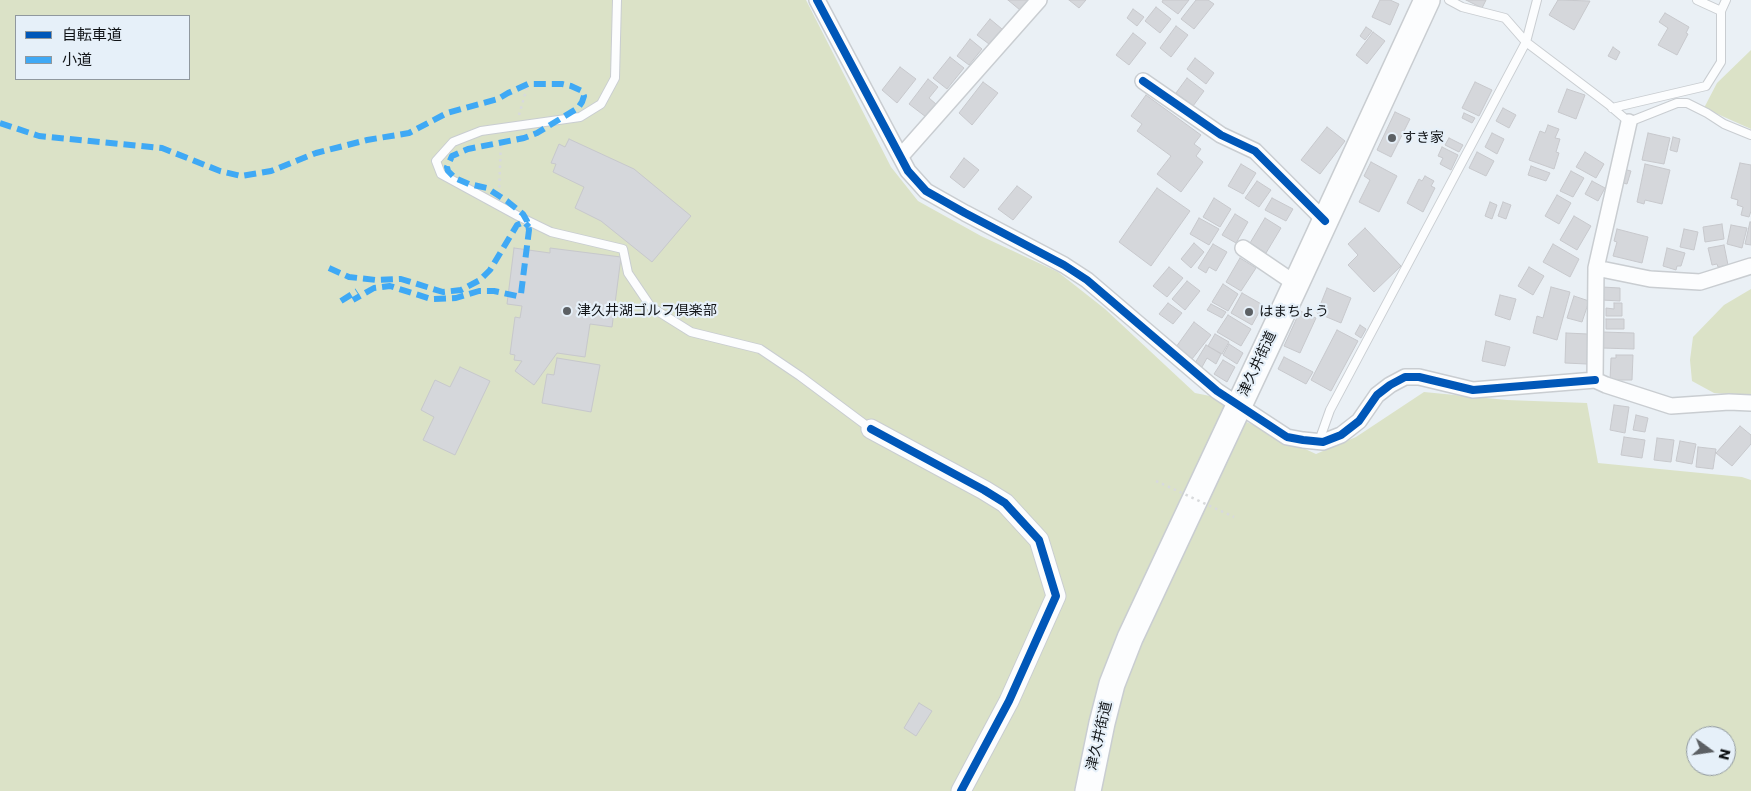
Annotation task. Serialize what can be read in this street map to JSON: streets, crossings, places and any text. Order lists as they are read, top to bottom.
{
  "streets": {
    "highway": ["津久井街道"]
  },
  "places": ["すき家", "津久井湖ゴルフ倶楽部", "はまちょう"],
  "legend": ["自転車道", "小道"],
  "north": "right"
}
